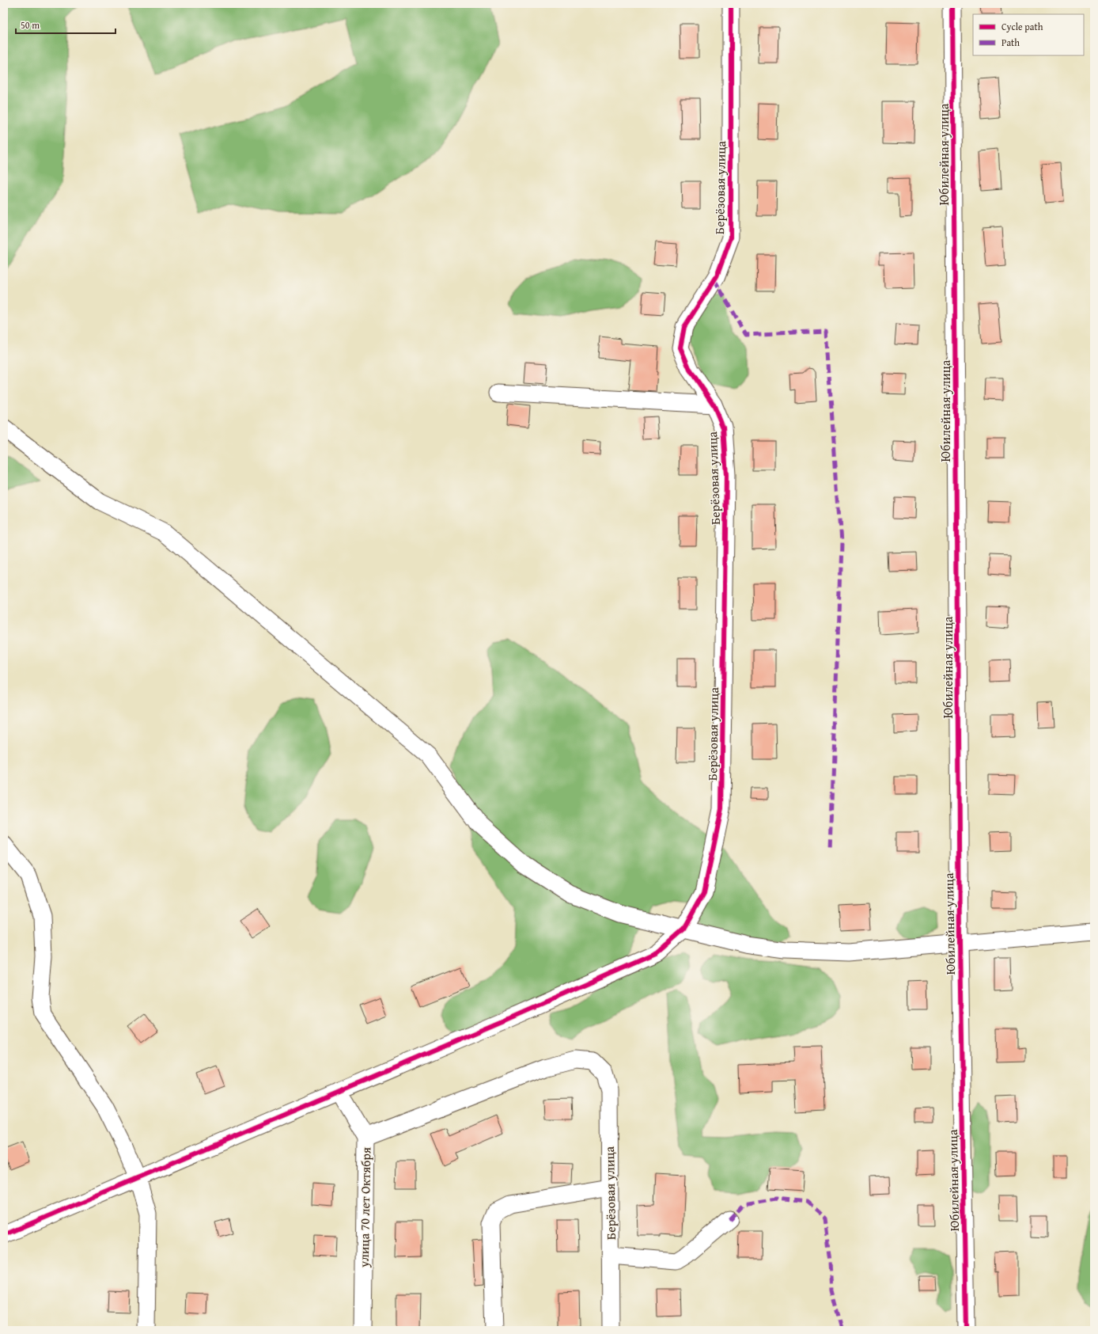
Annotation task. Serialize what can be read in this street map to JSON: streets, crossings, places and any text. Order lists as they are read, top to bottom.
{
  "streets": {
    "street": ["Юбилейная улица", "Берёзовая улица", "улица 70 лет Октября"]
  },
  "crossings": [
    ["Берёзовая улица", "улица 70 лет Октября"]
  ],
  "legend": ["Cycle path", "Path"],
  "scale_bar": "50 m"
}
